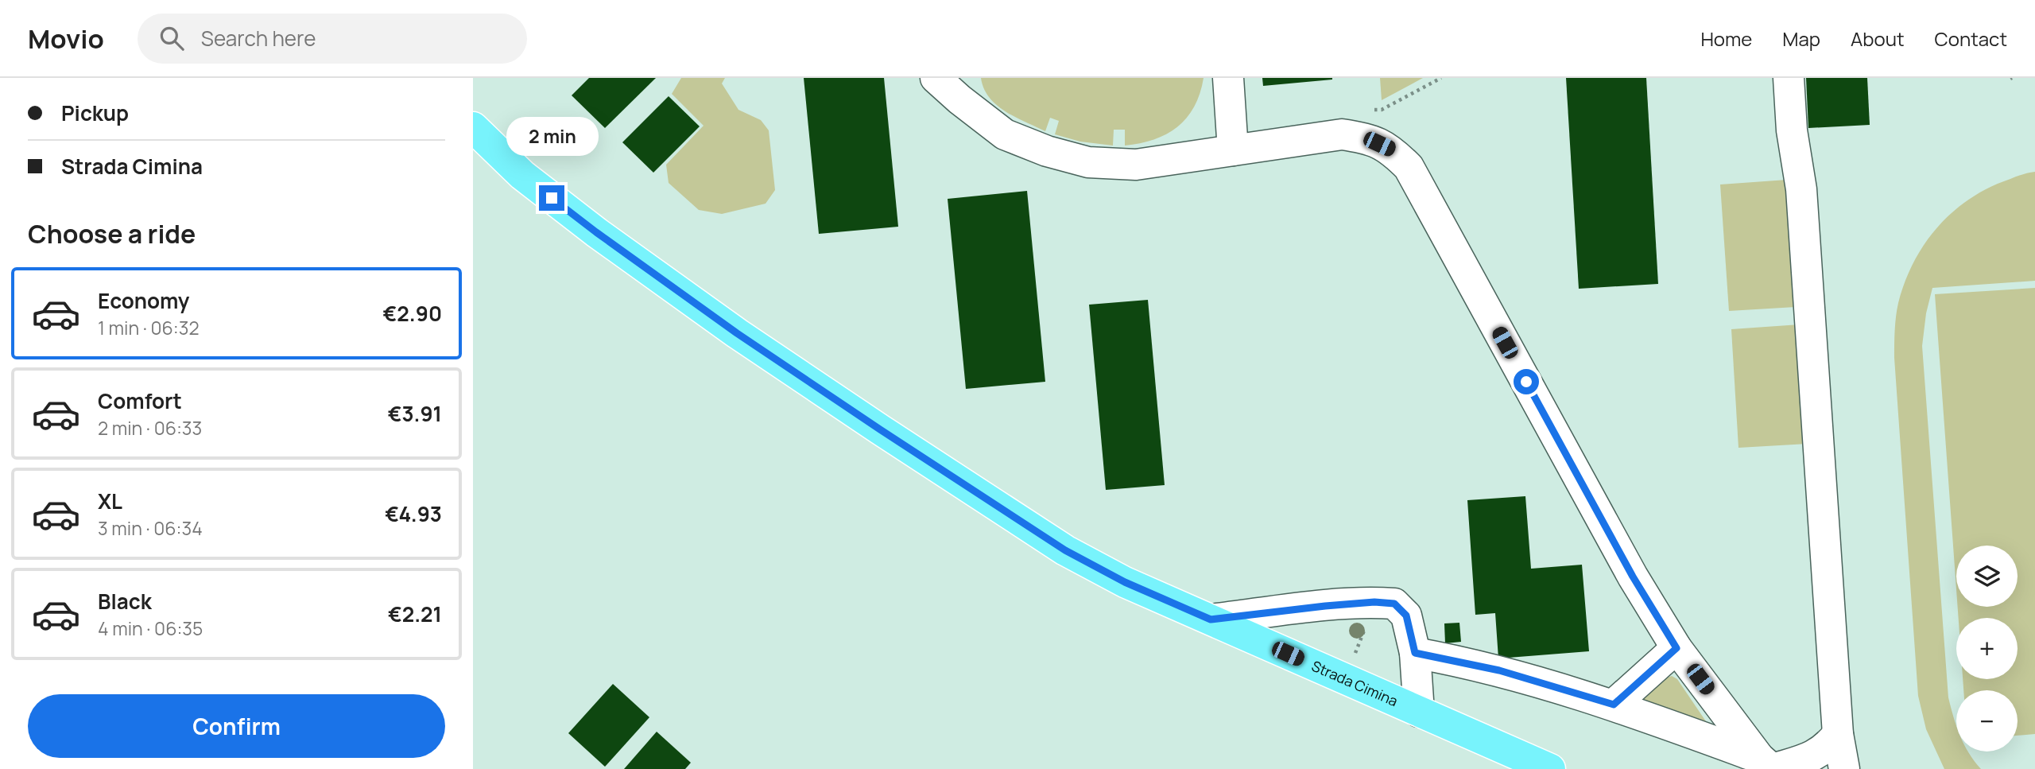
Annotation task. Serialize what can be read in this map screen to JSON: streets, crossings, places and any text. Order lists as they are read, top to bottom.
{
  "streets": {
    "main road": ["Strada Cimina"]
  },
  "page": {
    "header": "Movio",
    "search": "Search here",
    "nav": [
      "Home",
      "Map",
      "About",
      "Contact"
    ],
    "banner": ["Pickup", "Strada Cimina"],
    "bubble": "2 min",
    "heading": "Choose a ride",
    "list": [
      {
        "name": "Economy",
        "note": "1 min · 06:32",
        "value": "€2.90"
      },
      {
        "name": "Comfort",
        "note": "2 min · 06:33",
        "value": "€3.91"
      },
      {
        "name": "XL",
        "note": "3 min · 06:34",
        "value": "€4.93"
      },
      {
        "name": "Black",
        "note": "4 min · 06:35",
        "value": "€2.21"
      }
    ],
    "map_buttons": ["+", "−"],
    "buttons": "Confirm"
  }
}
